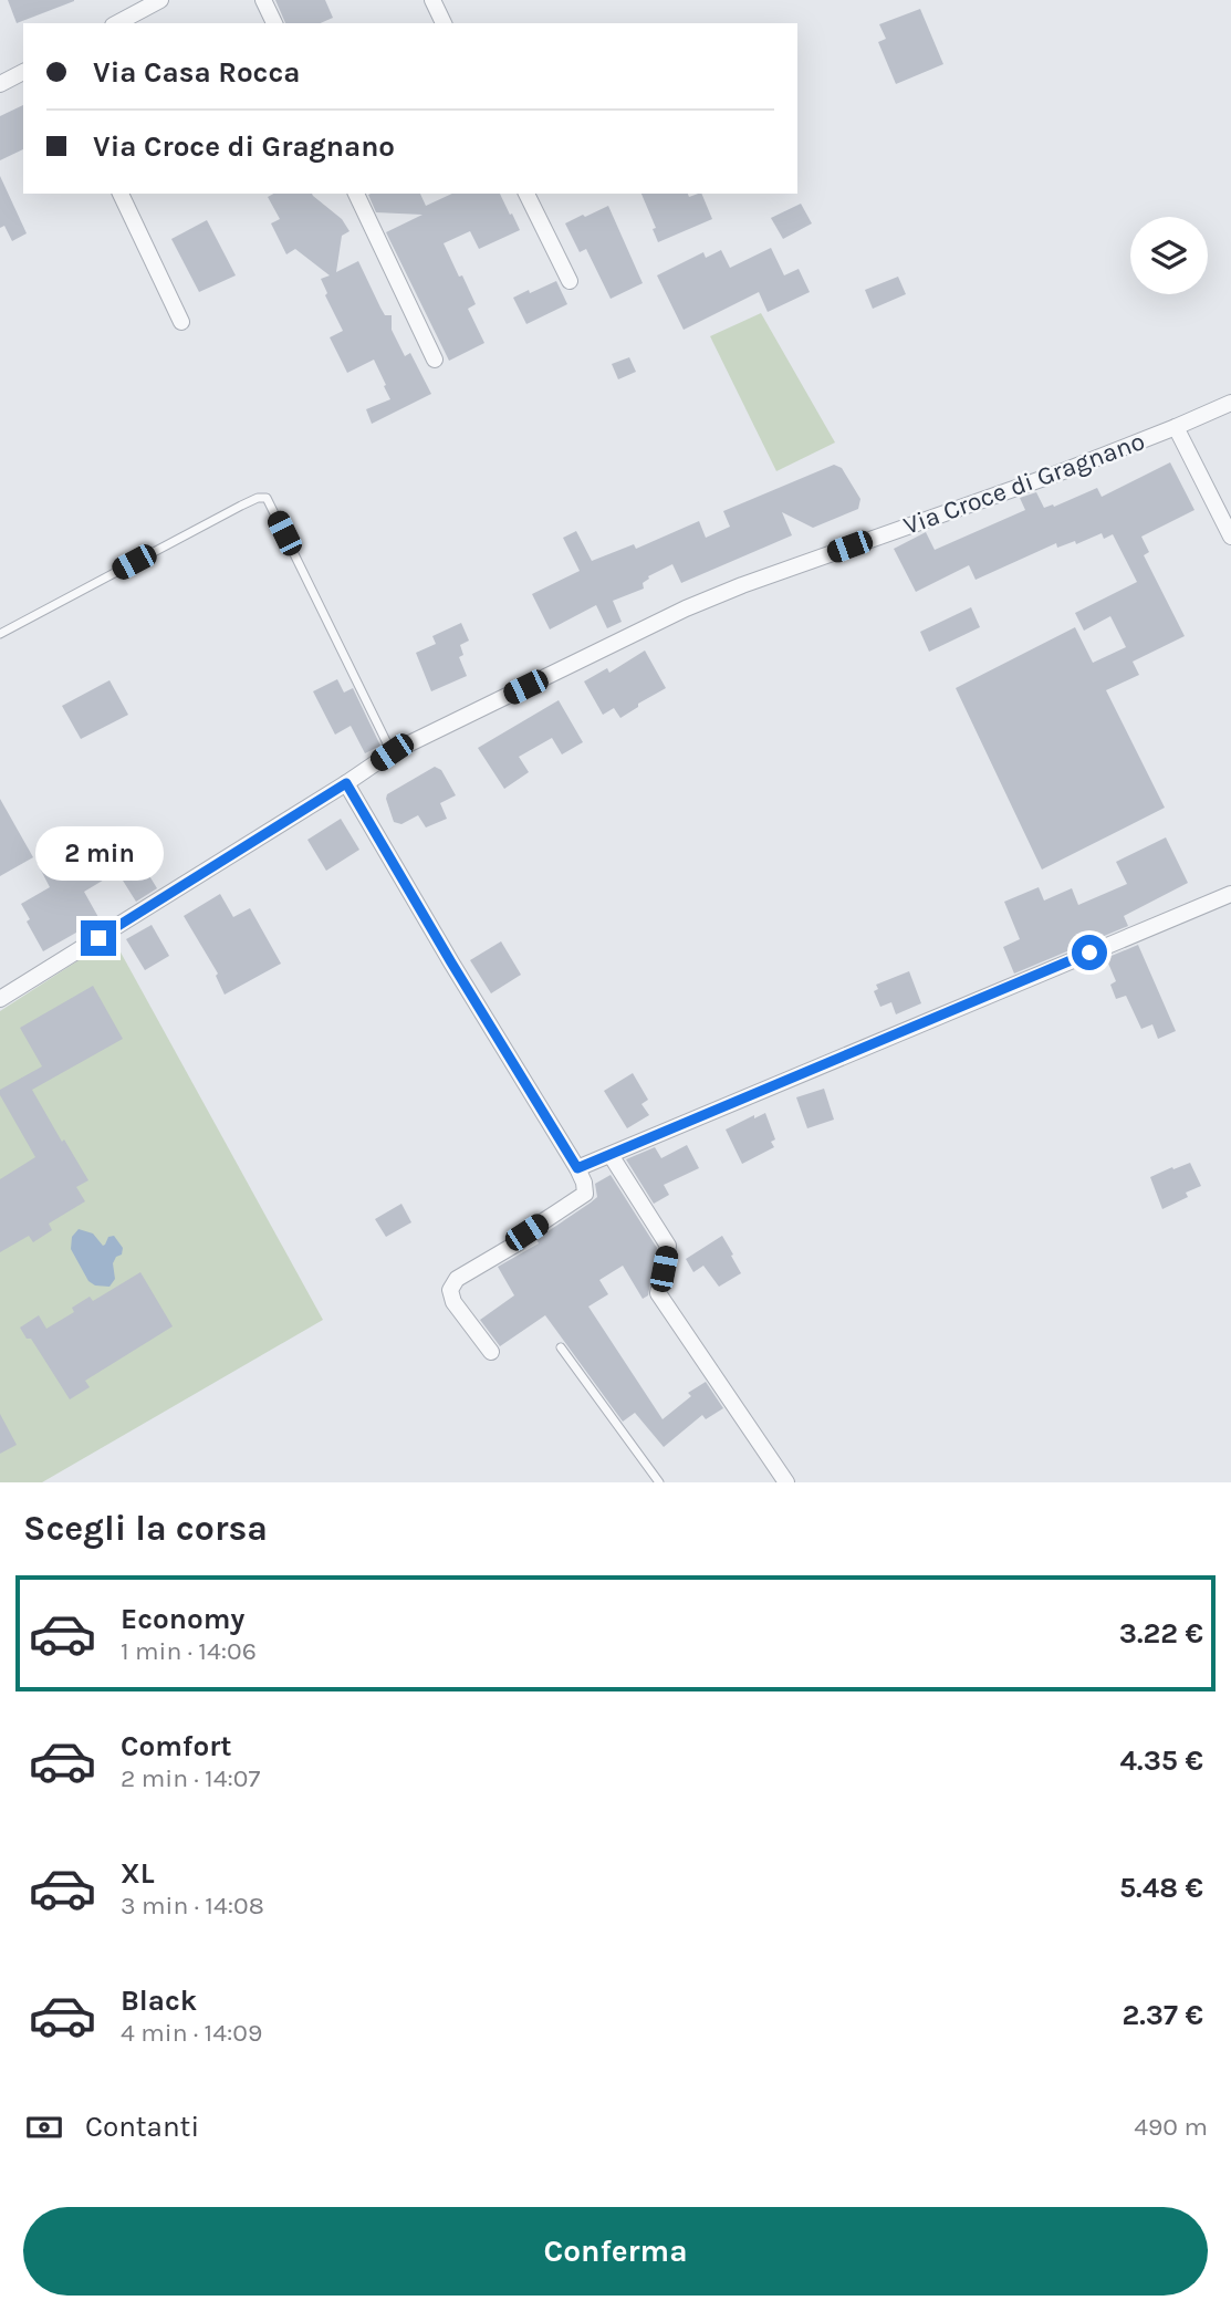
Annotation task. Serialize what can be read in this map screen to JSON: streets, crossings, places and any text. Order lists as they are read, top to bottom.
{
  "streets": {
    "street": ["Via Croce di Gragnano"]
  },
  "page": {
    "banner": ["Via Casa Rocca", "Via Croce di Gragnano"],
    "bubble": "2 min",
    "heading": "Scegli la corsa",
    "list": [
      {
        "name": "Economy",
        "note": "1 min · 14:06",
        "value": "3.22 €"
      },
      {
        "name": "Comfort",
        "note": "2 min · 14:07",
        "value": "4.35 €"
      },
      {
        "name": "XL",
        "note": "3 min · 14:08",
        "value": "5.48 €"
      },
      {
        "name": "Black",
        "note": "4 min · 14:09",
        "value": "2.37 €"
      }
    ],
    "pay": ["Contanti", "490 m"],
    "buttons": "Conferma"
  }
}
